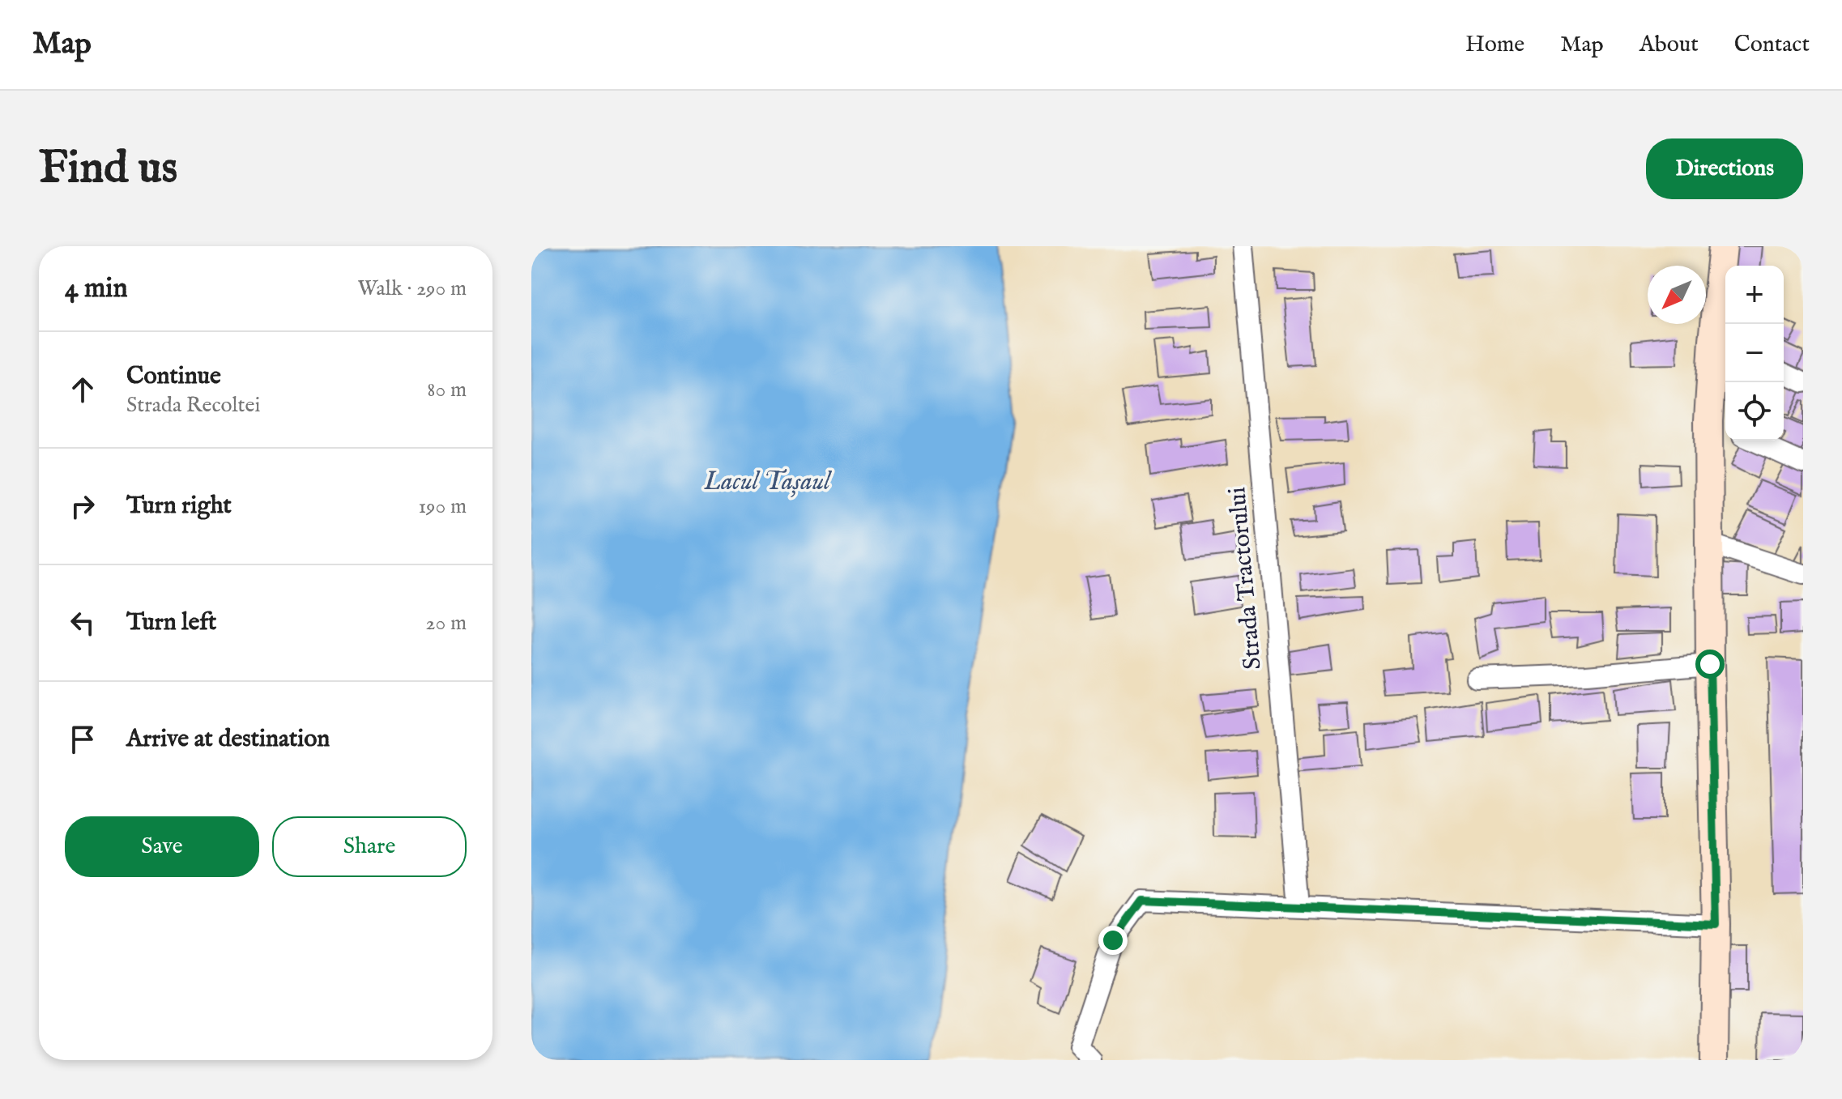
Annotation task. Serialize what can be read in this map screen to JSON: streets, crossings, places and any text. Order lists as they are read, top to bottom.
{
  "streets": {
    "street": ["Strada Tractorului"]
  },
  "water": ["Lacul Tașaul"],
  "north": "bottom left",
  "page": {
    "header": "Map",
    "nav": [
      "Home",
      "Map",
      "About",
      "Contact"
    ],
    "buttons": [
      "Directions",
      ["Save", "Share"]
    ],
    "title": "Find us",
    "heading": ["4 min", "Walk · 290 m"],
    "map_buttons": ["+", "−"],
    "list": [
      ["Continue", "Strada Recoltei", "80 m"],
      ["Turn right", "190 m"],
      ["Turn left", "20 m"],
      "Arrive at destination"
    ]
  }
}
